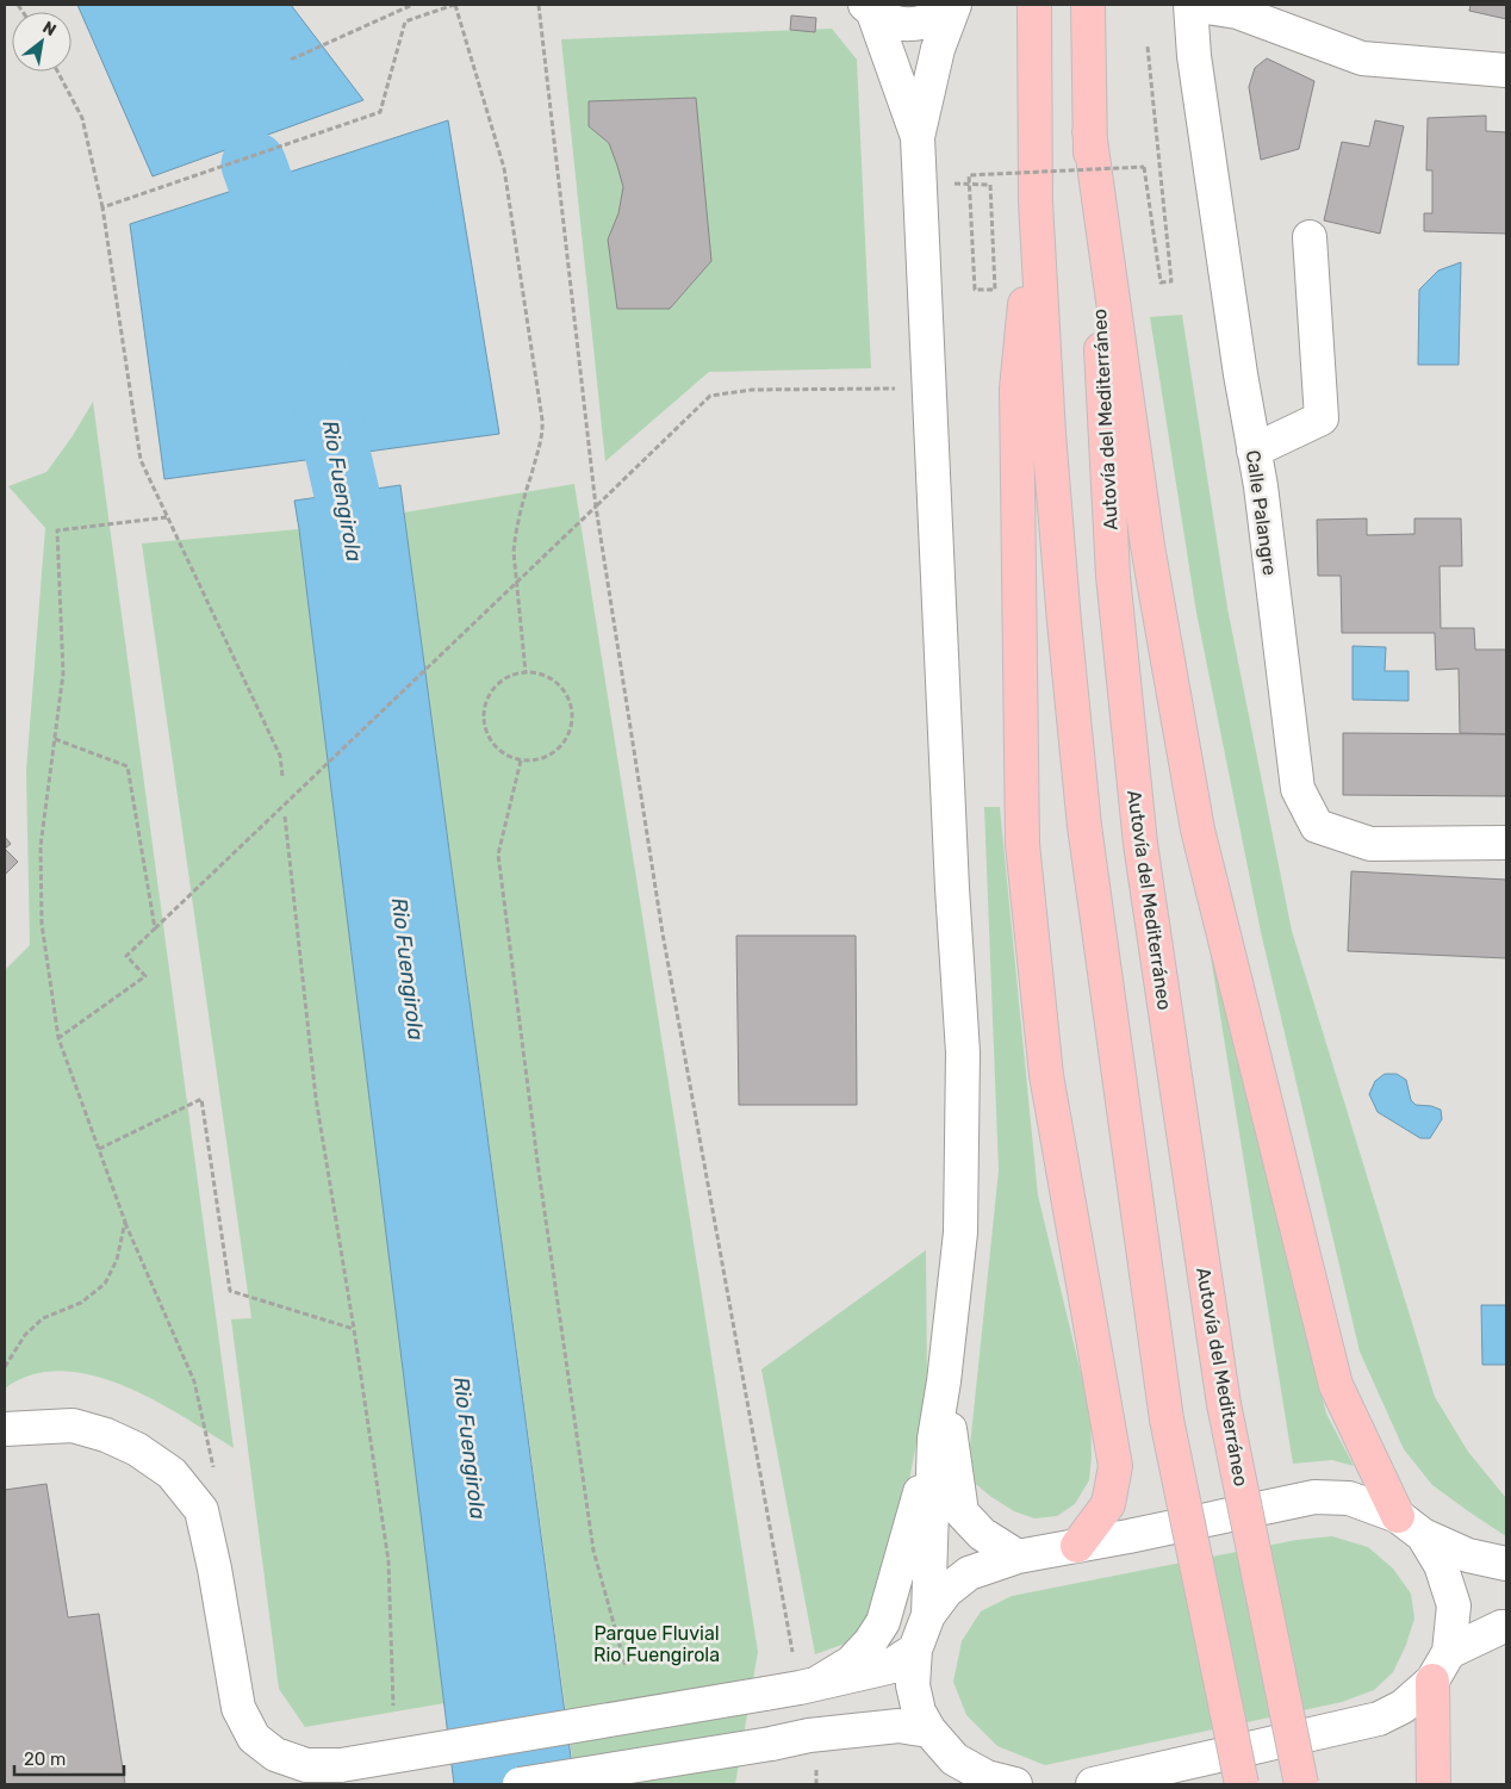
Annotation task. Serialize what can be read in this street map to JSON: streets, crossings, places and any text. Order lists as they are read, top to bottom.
{
  "streets": {
    "highway": ["Autovía del Mediterráneo"],
    "street": ["Calle Palangre"]
  },
  "water": ["Rio Fuengirola"],
  "parks": ["Parque Fluvial Rio Fuengirola"],
  "scale_bar": "20 m",
  "north": "top right"
}
